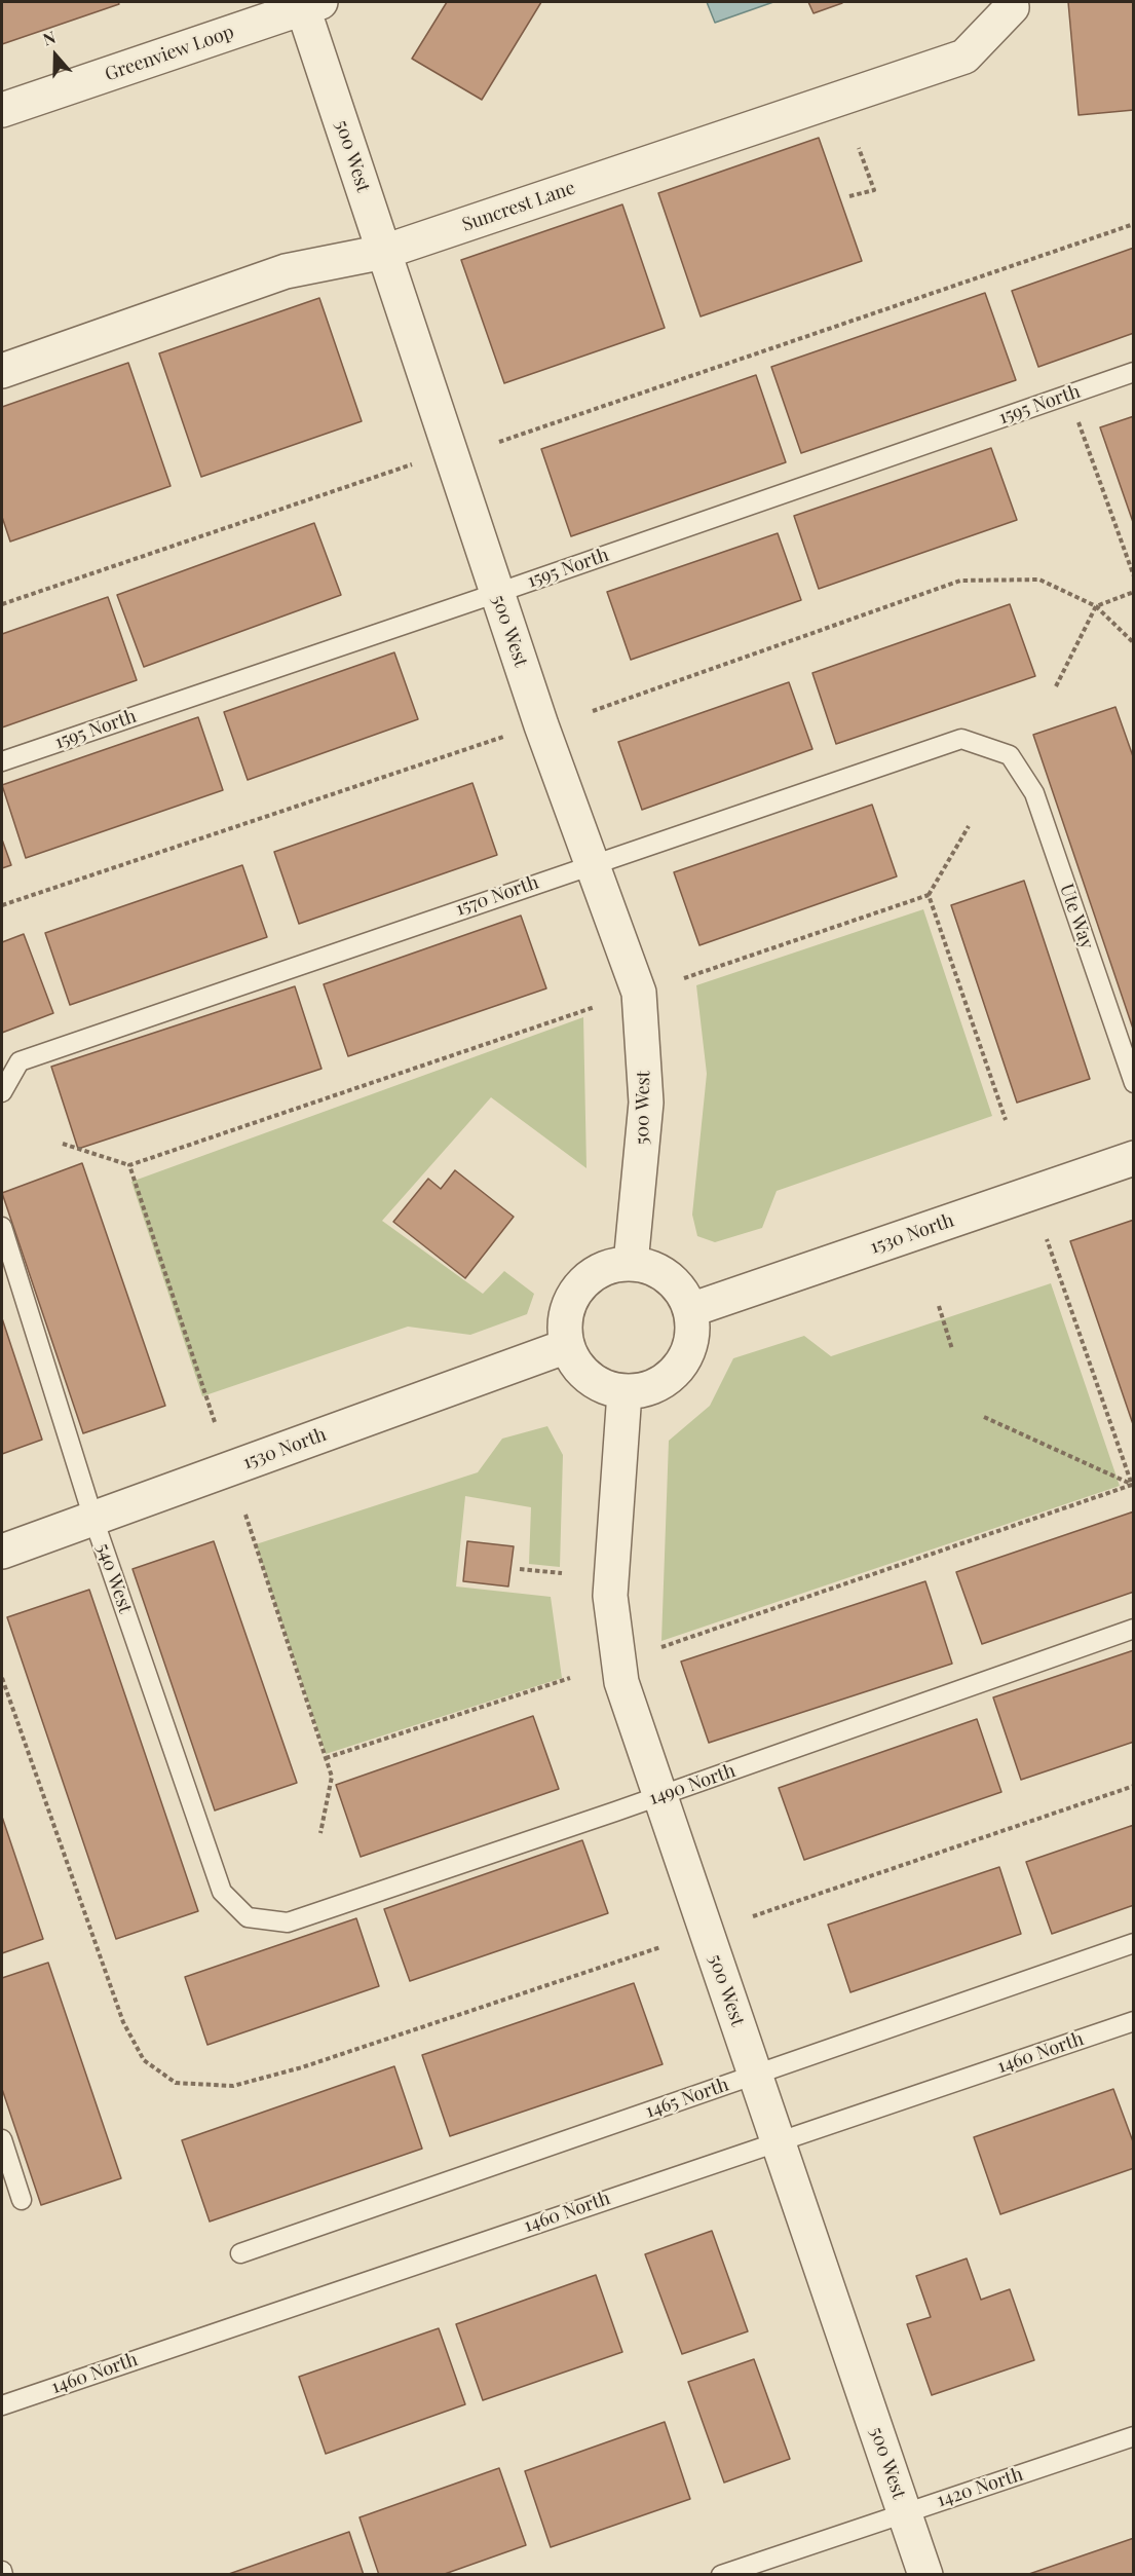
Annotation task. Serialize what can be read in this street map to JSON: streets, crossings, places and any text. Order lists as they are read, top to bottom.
{
  "streets": {
    "street": [
      "Greenview Loop",
      "500 West",
      "Suncrest Lane",
      "1530 North"
    ],
    "lane": [
      "1595 North",
      "1570 North",
      "Ute Way",
      "540 West",
      "1490 North",
      "1460 North",
      "1465 North",
      "1420 North"
    ]
  },
  "crossings": [
    ["Greenview Loop", "500 West"],
    ["500 West", "Suncrest Lane"],
    ["500 West", "1595 North"],
    ["500 West", "1570 North"],
    ["500 West", "1530 North"],
    ["500 West", "1490 North"],
    ["500 West", "1460 North"],
    ["500 West", "1465 North"],
    ["500 West", "1420 North"],
    ["1570 North", "Ute Way"],
    ["1530 North", "540 West"],
    ["540 West", "1490 North"]
  ],
  "north": "top"
}
